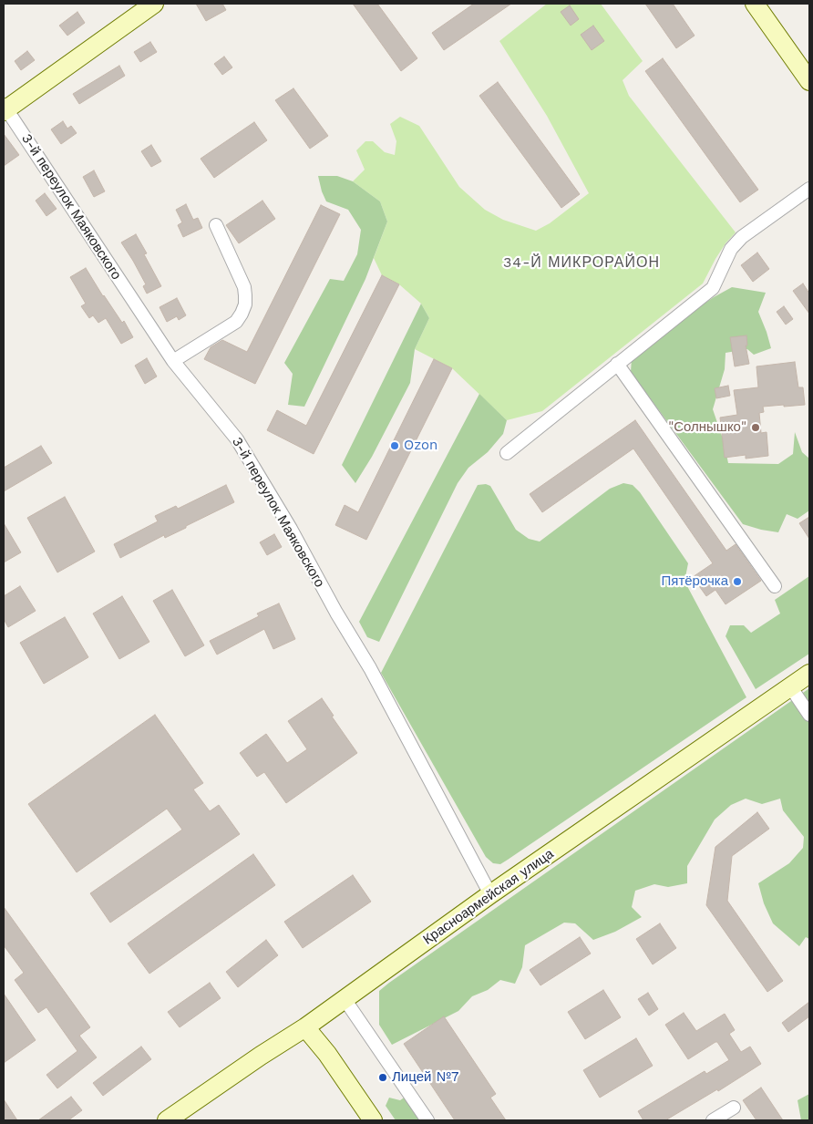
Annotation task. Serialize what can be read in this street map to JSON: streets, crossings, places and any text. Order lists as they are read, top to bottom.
{
  "streets": {
    "main road": ["Красноармейская улица"],
    "street": ["3-й переулок Маяковского"]
  },
  "crossings": [
    ["3-й переулок Маяковского", "Красноармейская улица"]
  ],
  "districts": ["34-Й МИКРОРАЙОН"],
  "places": [
    "\"Солнышко\"",
    "Ozon",
    "Пятёрочка",
    "Лицей №7"
  ]
}
